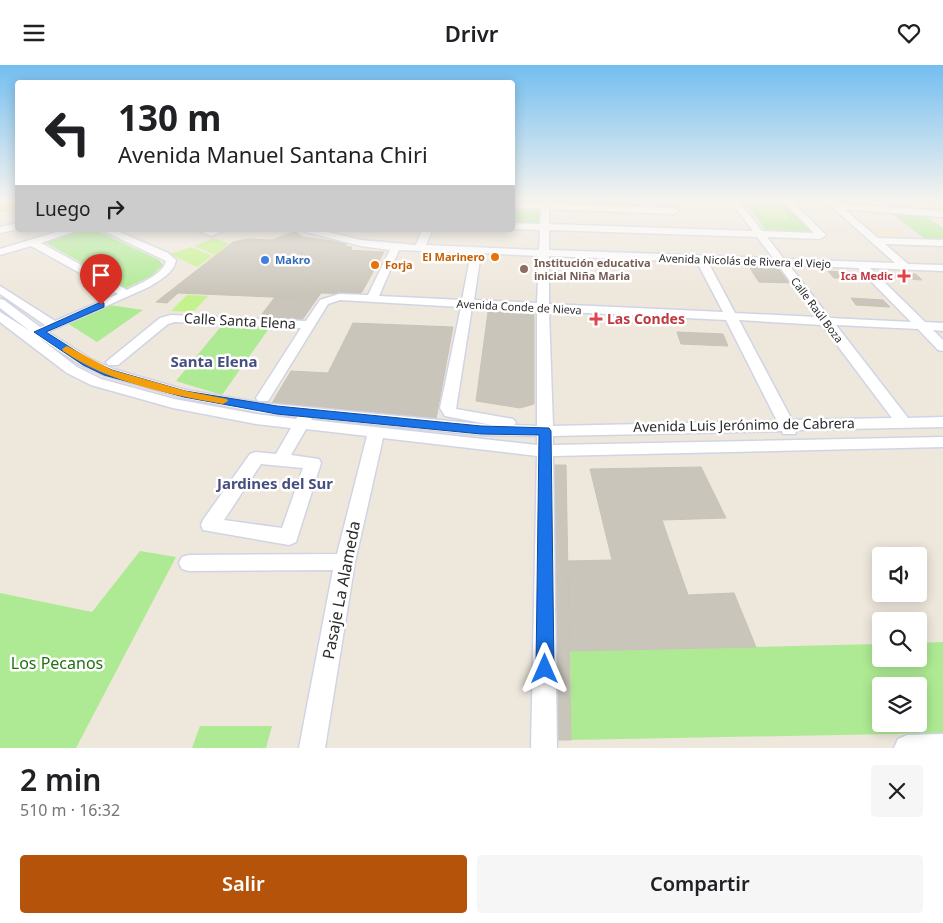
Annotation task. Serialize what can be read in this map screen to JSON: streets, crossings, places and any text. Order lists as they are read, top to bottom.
{
  "streets": {
    "street": [
      "Avenida Nicolás de Rivera el Viejo",
      "Avenida Conde de Nieva",
      "Calle Raúl Boza",
      "Calle Santa Elena",
      "Avenida Luis Jerónimo de Cabrera",
      "Pasaje La Alameda"
    ]
  },
  "crossings": [
    ["Avenida Nicolás de Rivera el Viejo", "Calle Raúl Boza"],
    ["Avenida Conde de Nieva", "Calle Raúl Boza"],
    ["Avenida Conde de Nieva", "Calle Santa Elena"],
    ["Calle Raúl Boza", "Avenida Luis Jerónimo de Cabrera"]
  ],
  "districts": ["Santa Elena", "Jardines del Sur"],
  "parks": ["Los Pecanos"],
  "places": {
    "other": [
      "El Marinero",
      "Makro",
      "Forja",
      "Institución educativa inicial Niña Maria"
    ],
    "health": ["Ica Medic", "Las Condes"]
  },
  "page": {
    "header": "Drivr",
    "turn": ["130 m", "Avenida Manuel Santana Chiri"],
    "then": "Luego",
    "heading": ["2 min", "510 m · 16:32"],
    "buttons": ["Salir", "Compartir"]
  }
}
